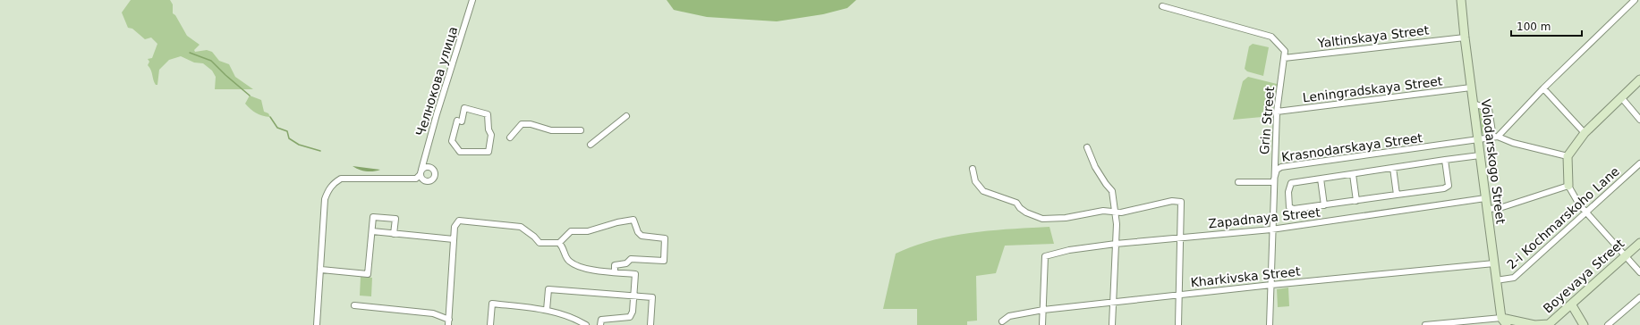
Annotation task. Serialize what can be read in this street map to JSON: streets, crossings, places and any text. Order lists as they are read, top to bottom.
{
  "streets": {
    "main road": ["Volodarskogo Street", "Boyevaya Street"],
    "street": [
      "Yaltinskaya Street",
      "Челнокова улица",
      "Leningradskaya Street",
      "Grin Street",
      "Krasnodarskaya Street",
      "Zapadnaya Street",
      "2-i Kochmarskoho Lane",
      "Kharkivska Street"
    ]
  },
  "crossings": [
    ["Yaltinskaya Street", "Grin Street"],
    ["Yaltinskaya Street", "Volodarskogo Street"],
    ["Leningradskaya Street", "Grin Street"],
    ["Leningradskaya Street", "Volodarskogo Street"],
    ["Grin Street", "Krasnodarskaya Street"],
    ["Grin Street", "Zapadnaya Street"],
    ["Grin Street", "Kharkivska Street"],
    ["Krasnodarskaya Street", "Volodarskogo Street"],
    ["Volodarskogo Street", "Zapadnaya Street"],
    ["Volodarskogo Street", "2-i Kochmarskoho Lane"],
    ["Volodarskogo Street", "Boyevaya Street"],
    ["Volodarskogo Street", "Kharkivska Street"],
    ["Zapadnaya Street", "Kharkivska Street"]
  ],
  "scale_bar": "100 m"
}
